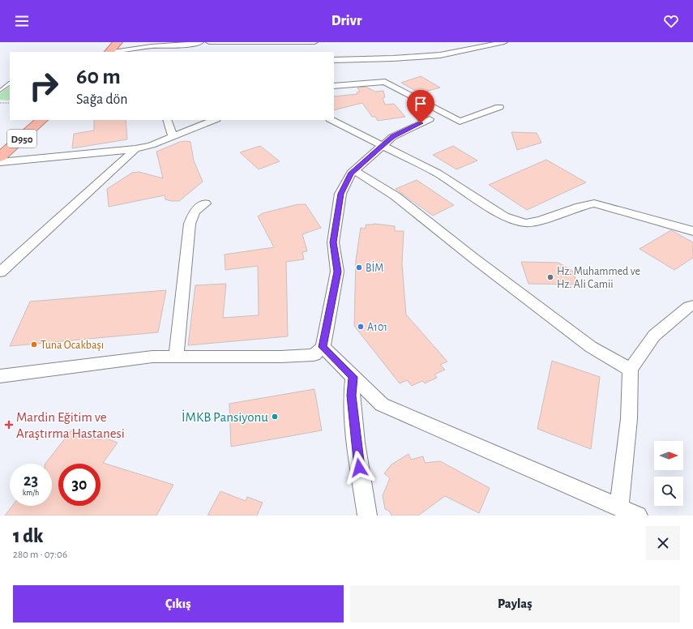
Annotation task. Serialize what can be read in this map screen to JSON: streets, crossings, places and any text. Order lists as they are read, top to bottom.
{
  "streets": {
    "highway": ["D950"]
  },
  "places": {
    "other": [
      "BİM",
      "Hz. Muhammed ve Hz. Ali Camii",
      "A101",
      "Tuna Ocakbaşı",
      "İMKB Pansiyonu"
    ],
    "health": ["Mardin Eğitim ve Araştırma Hastanesi"]
  },
  "north": "right",
  "page": {
    "header": "Drivr",
    "turn": ["60 m", "Sağa dön"],
    "speed": "23 km/h",
    "limit": "30",
    "heading": ["1 dk", "280 m · 07:06"],
    "buttons": ["Çıkış", "Paylaş"]
  }
}
